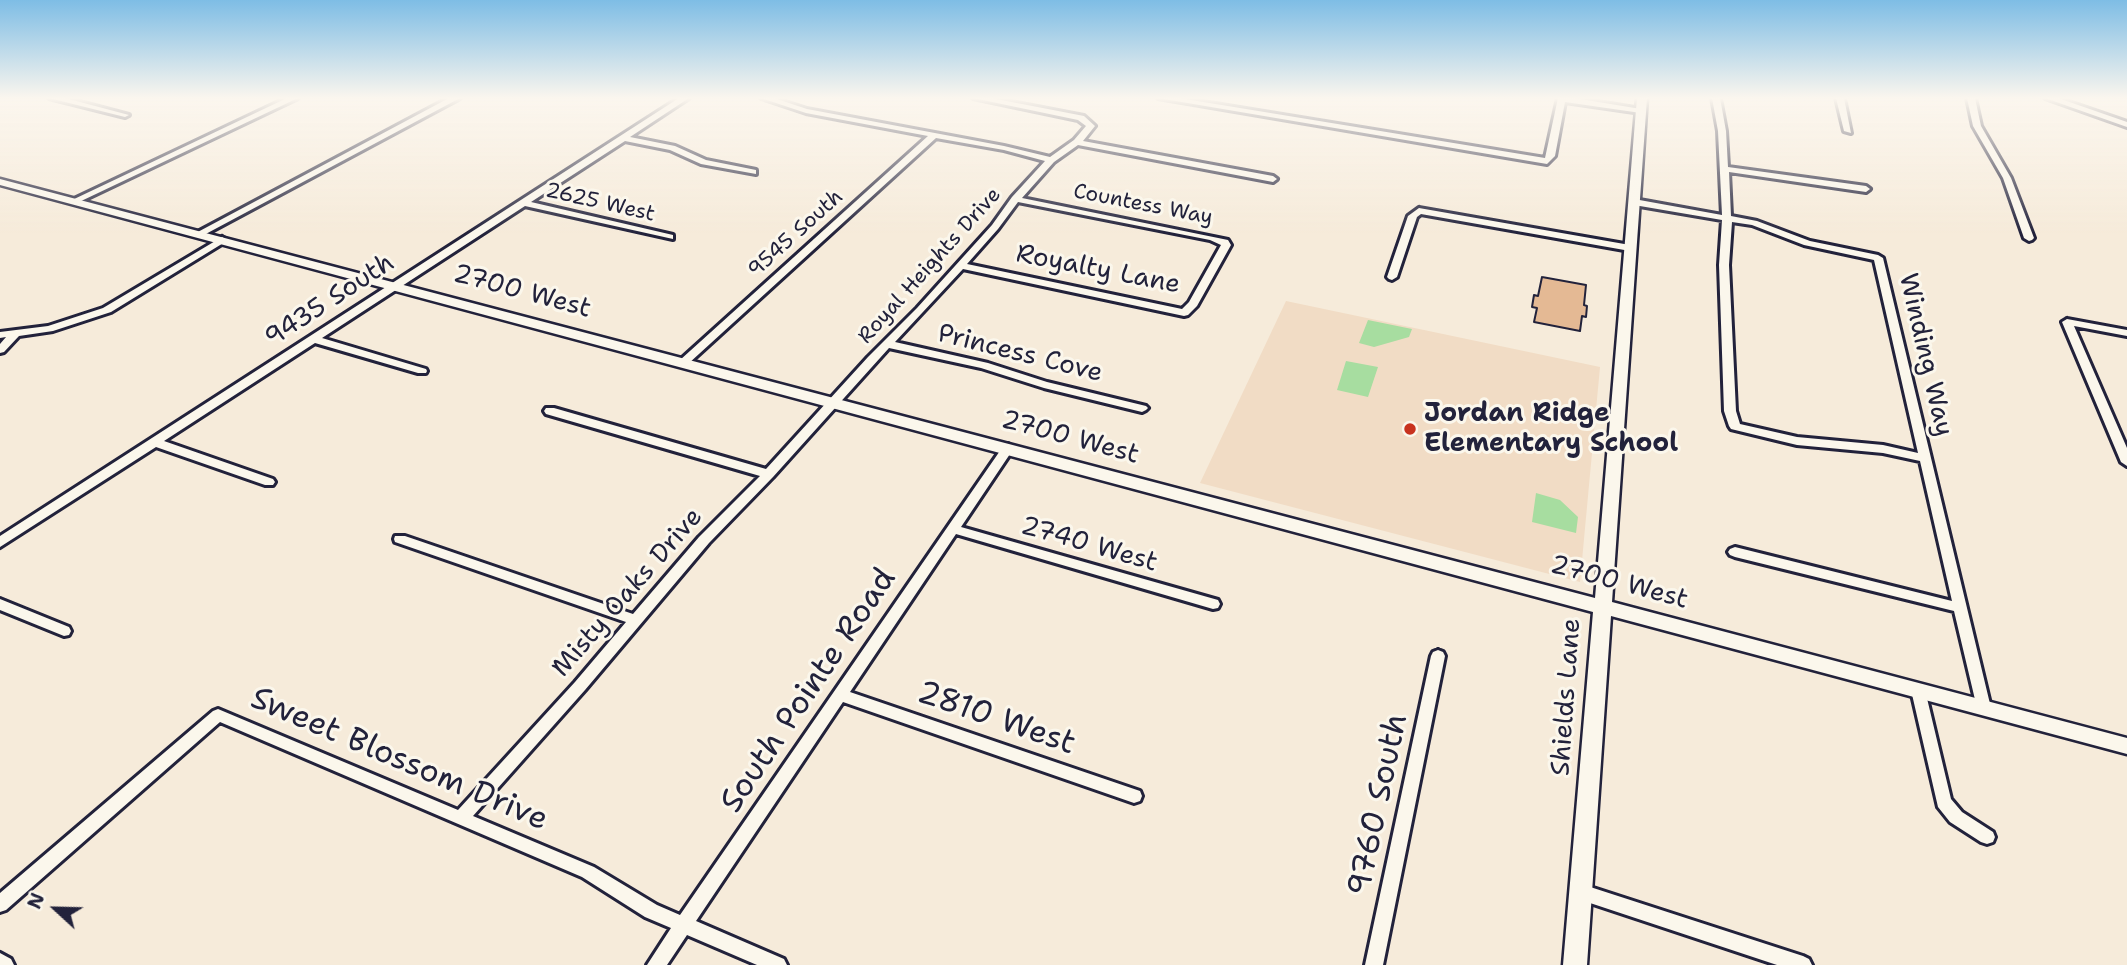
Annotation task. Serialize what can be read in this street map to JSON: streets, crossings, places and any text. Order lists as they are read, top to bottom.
{
  "streets": {
    "main road": ["2700 West", "Shields Lane"],
    "street": [
      "2625 West",
      "Countess Way",
      "9545 South",
      "Royal Heights Drive",
      "Royalty Lane",
      "9435 South",
      "Princess Cove",
      "Winding Way",
      "2740 West",
      "Misty Oaks Drive",
      "South Pointe Road",
      "2810 West",
      "Sweet Blossom Drive",
      "9760 South"
    ]
  },
  "crossings": [
    ["2625 West", "9435 South"],
    ["Countess Way", "Royal Heights Drive"],
    ["Countess Way", "Royalty Lane"],
    ["9545 South", "2700 West"],
    ["Royal Heights Drive", "Royalty Lane"],
    ["Royal Heights Drive", "2700 West"],
    ["Royal Heights Drive", "Princess Cove"],
    ["Royal Heights Drive", "Misty Oaks Drive"],
    ["2700 West", "9435 South"],
    ["2700 West", "Winding Way"],
    ["2700 West", "Misty Oaks Drive"],
    ["2700 West", "South Pointe Road"],
    ["2700 West", "Shields Lane"],
    ["Winding Way", "Shields Lane"],
    ["2740 West", "South Pointe Road"],
    ["Misty Oaks Drive", "Sweet Blossom Drive"],
    ["South Pointe Road", "2810 West"],
    ["South Pointe Road", "Sweet Blossom Drive"]
  ],
  "places": ["Jordan Ridge Elementary School"],
  "north": "left"
}
